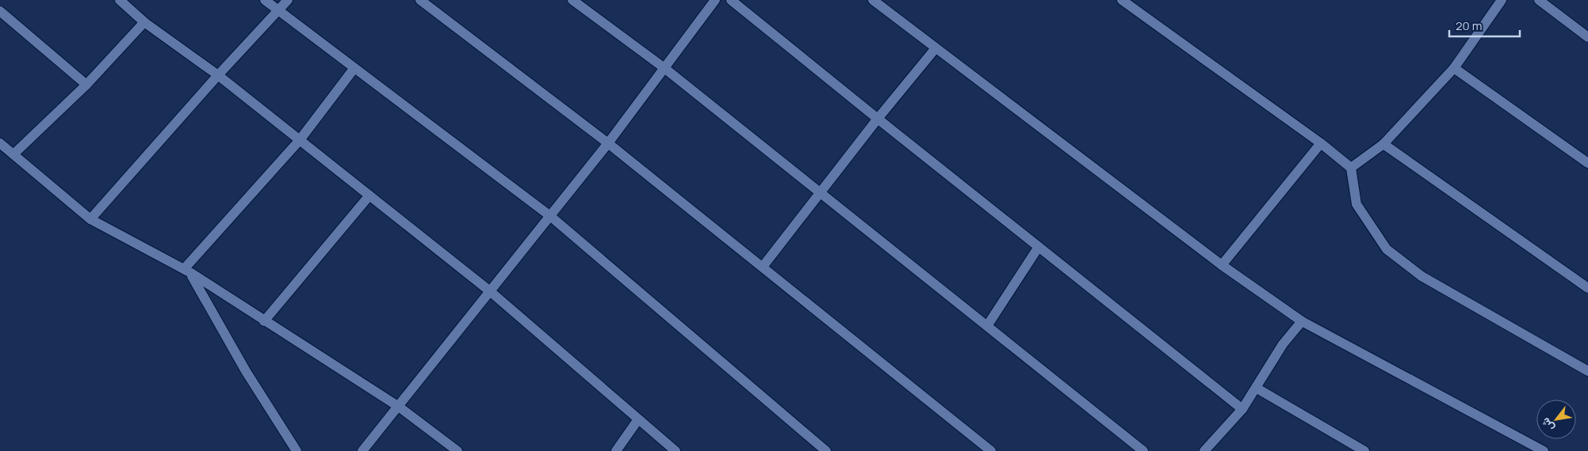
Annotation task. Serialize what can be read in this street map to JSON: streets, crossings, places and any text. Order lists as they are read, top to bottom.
{
  "scale_bar": "20 m",
  "north": "bottom left"
}
